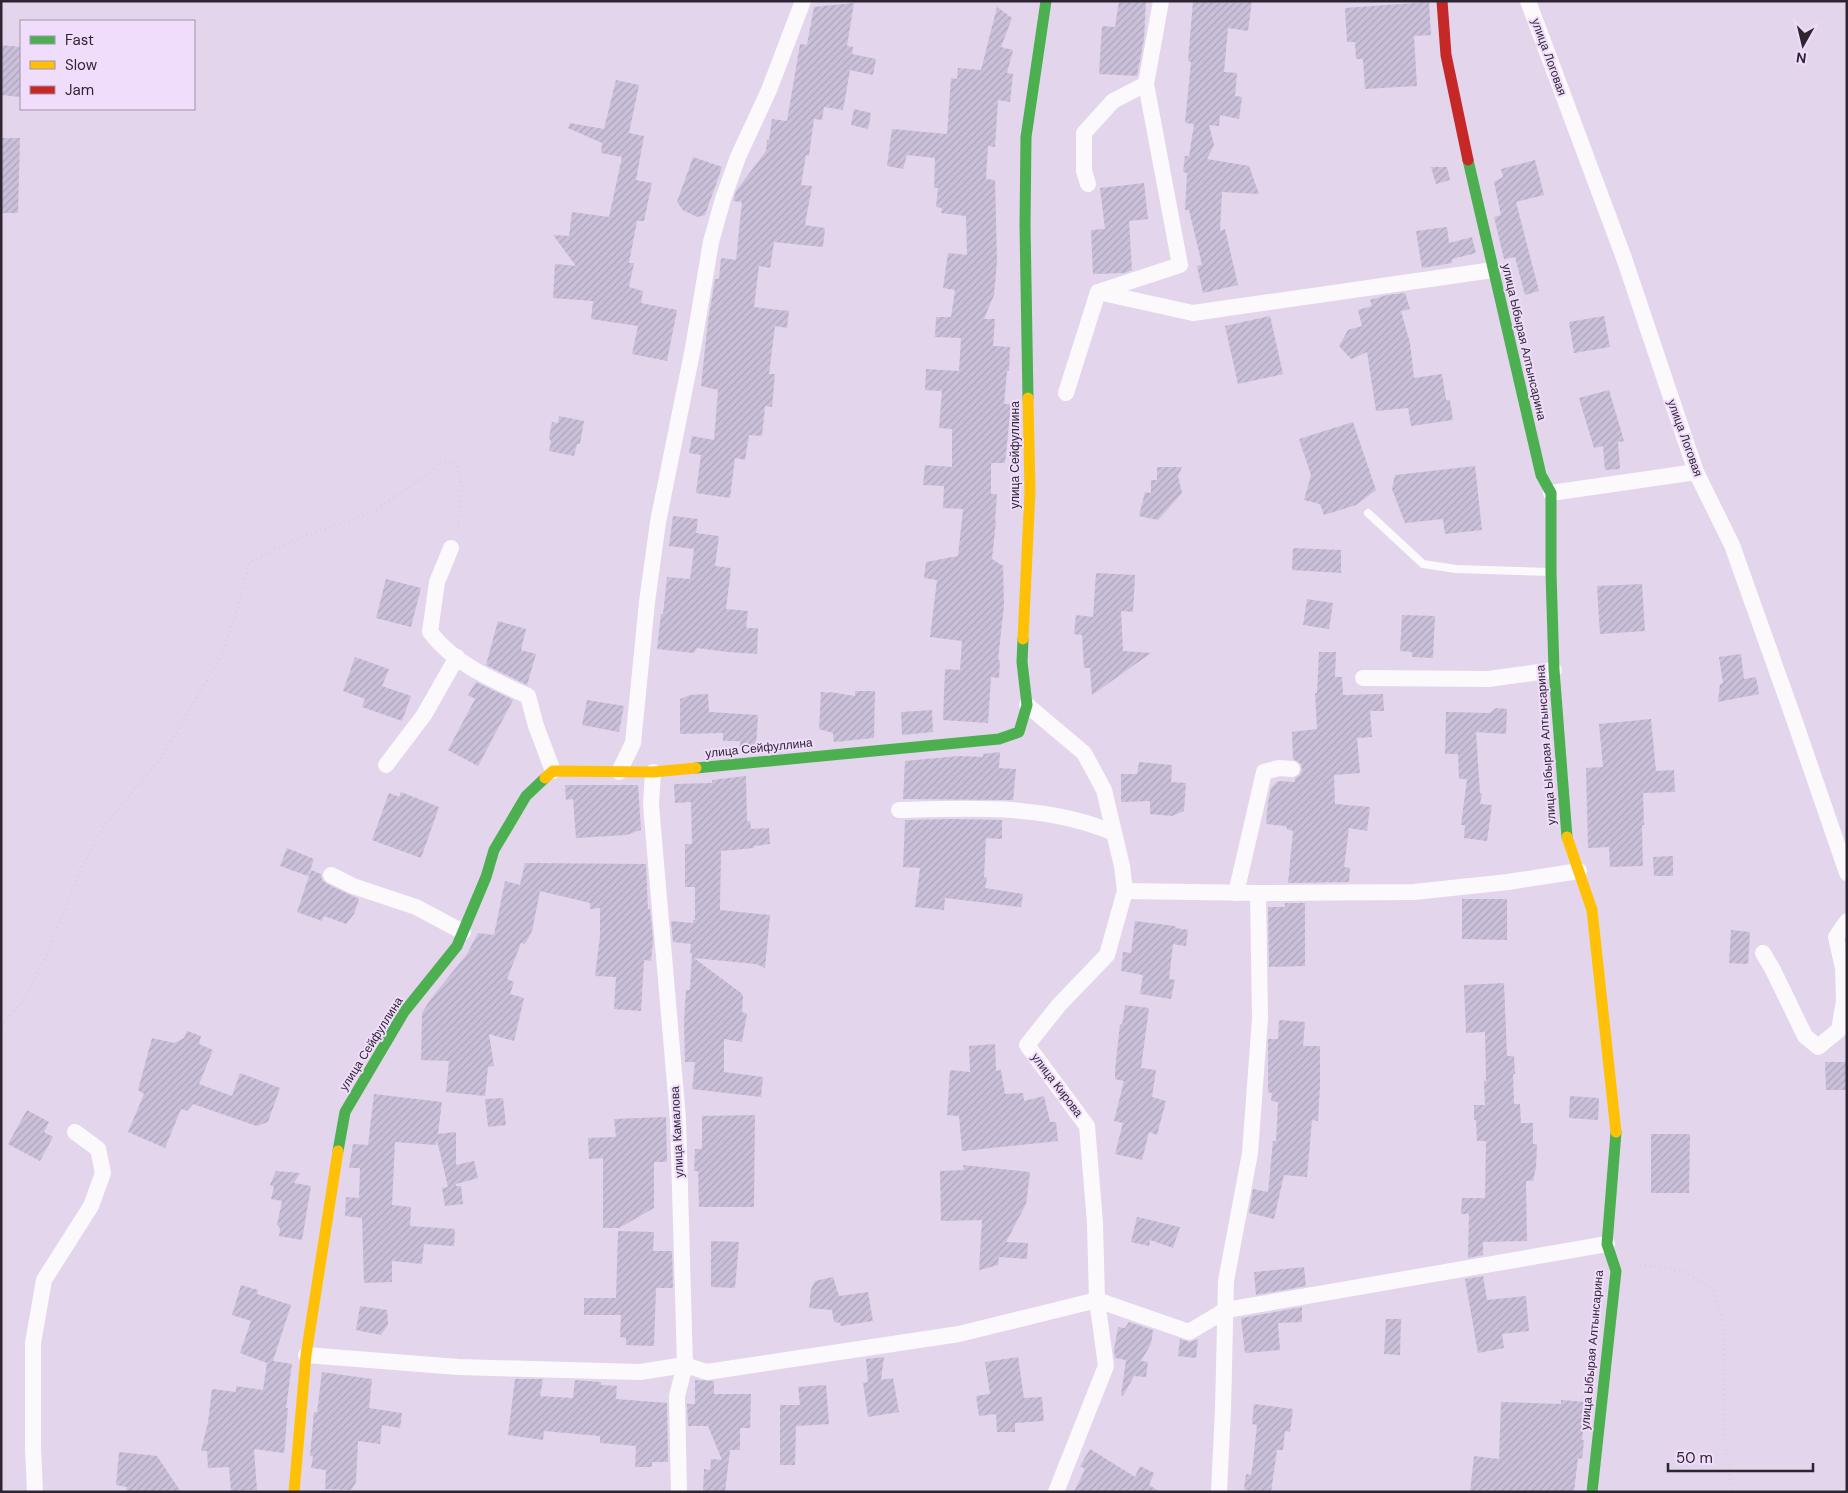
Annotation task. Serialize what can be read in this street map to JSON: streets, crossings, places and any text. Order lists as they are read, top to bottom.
{
  "streets": {
    "street": [
      "улица Логовая",
      "улица Ыбырая Алтынсарина",
      "улица Сейфуллина",
      "улица Кирова",
      "улица Камалова"
    ]
  },
  "crossings": [
    ["улица Сейфуллина", "улица Кирова"],
    ["улица Сейфуллина", "улица Камалова"]
  ],
  "legend": ["Fast", "Slow", "Jam"],
  "scale_bar": "50 m",
  "north": "bottom"
}
